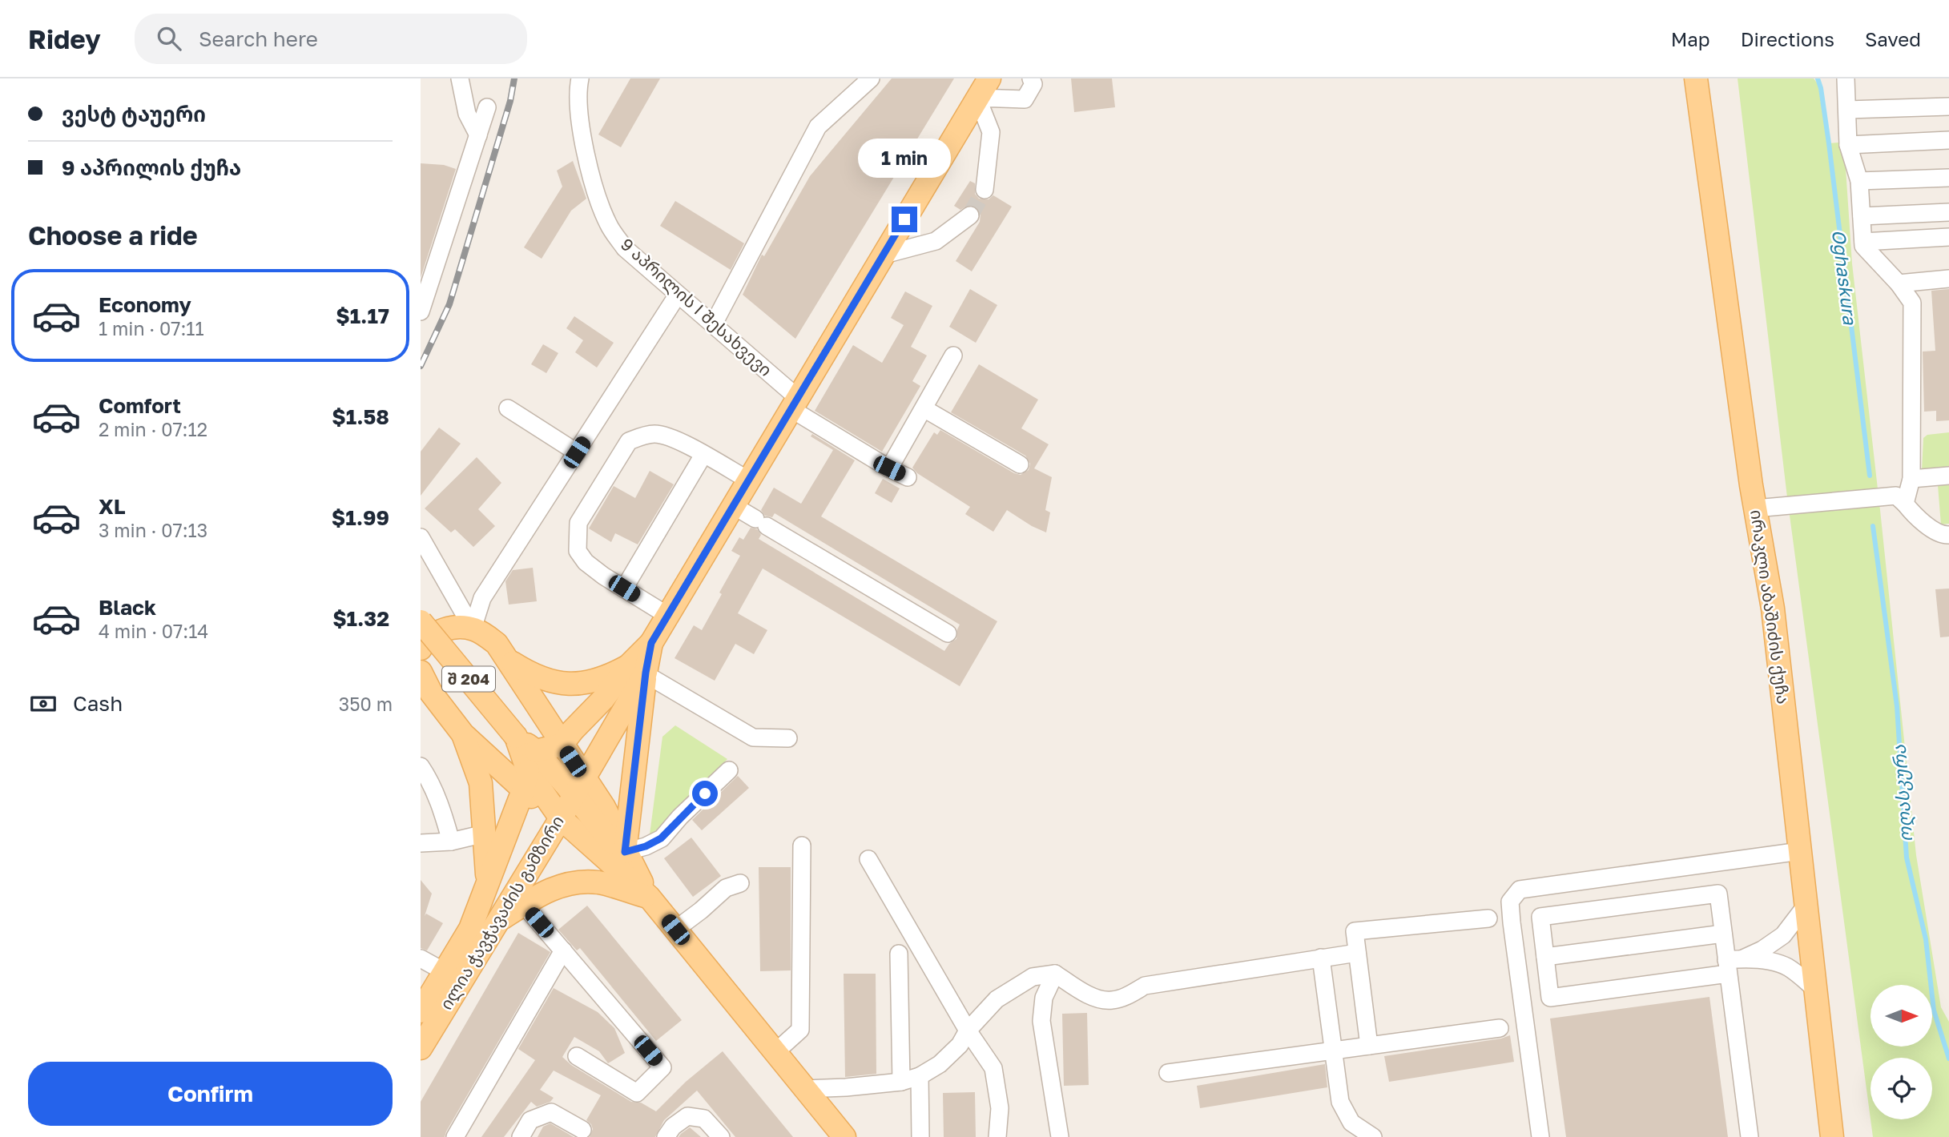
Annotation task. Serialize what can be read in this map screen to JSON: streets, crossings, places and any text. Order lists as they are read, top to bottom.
{
  "streets": {
    "main road": ["ირაკლი აბაშიძის ქუჩა", "შ 204", "ილია ჭავჭავაძის გამზირი"],
    "street": ["9 აპრილის I შესახვევი"]
  },
  "crossings": [
    ["შ 204", "ილია ჭავჭავაძის გამზირი"]
  ],
  "water": ["Oghaskura", "ოღასკურა"],
  "north": "right",
  "page": {
    "header": "Ridey",
    "search": "Search here",
    "nav": ["Map", "Directions", "Saved"],
    "banner": ["ვესტ ტაუერი", "9 აპრილის ქუჩა"],
    "bubble": "1 min",
    "heading": "Choose a ride",
    "list": [
      {
        "name": "Economy",
        "note": "1 min · 07:11",
        "value": "$1.17"
      },
      {
        "name": "Comfort",
        "note": "2 min · 07:12",
        "value": "$1.58"
      },
      {
        "name": "XL",
        "note": "3 min · 07:13",
        "value": "$1.99"
      },
      {
        "name": "Black",
        "note": "4 min · 07:14",
        "value": "$1.32"
      }
    ],
    "pay": ["Cash", "350 m"],
    "buttons": "Confirm"
  }
}
